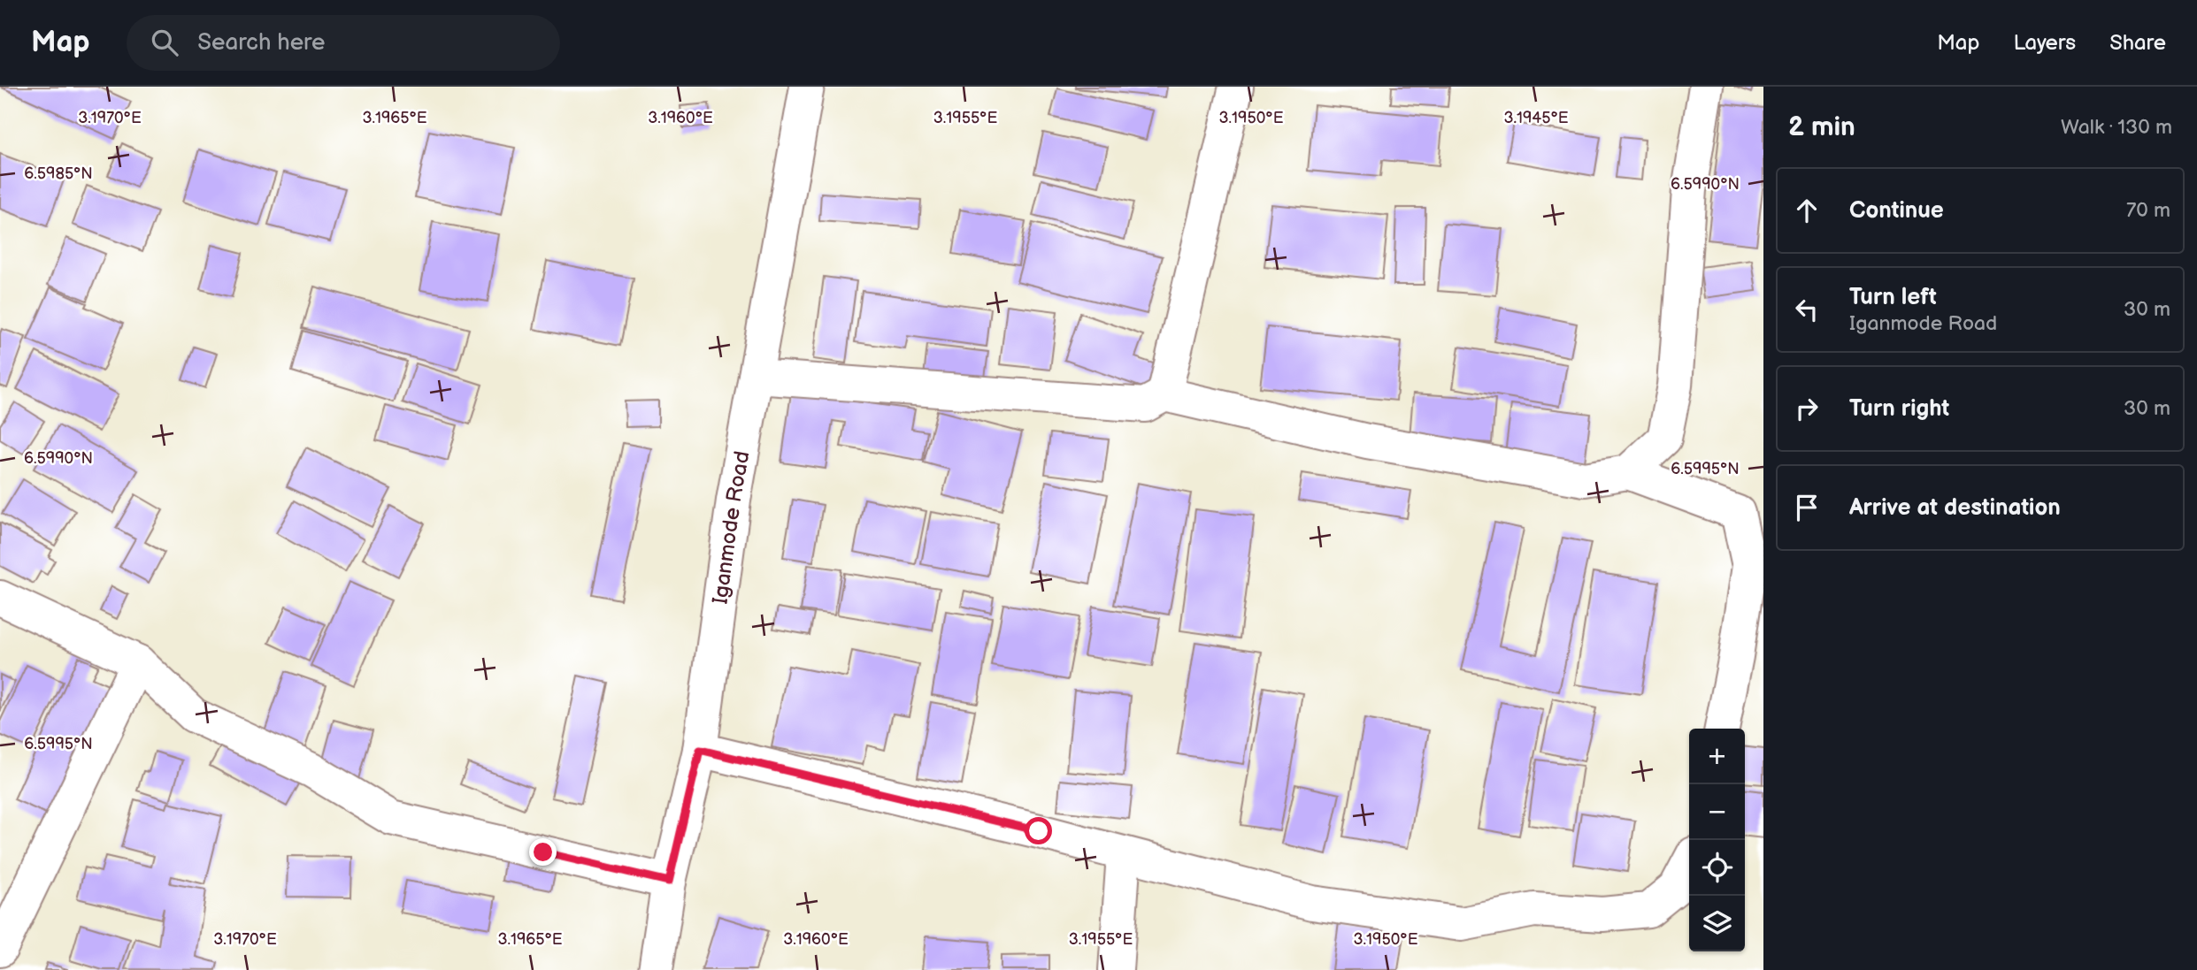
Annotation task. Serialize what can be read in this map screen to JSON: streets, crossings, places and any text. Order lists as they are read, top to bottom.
{
  "streets": {
    "street": ["Iganmode Road"]
  },
  "page": {
    "header": "Map",
    "search": "Search here",
    "nav": ["Map", "Layers", "Share"],
    "heading": ["2 min", "Walk · 130 m"],
    "list": [
      ["Continue", "70 m"],
      ["Turn left", "Iganmode Road", "30 m"],
      ["Turn right", "30 m"],
      "Arrive at destination"
    ],
    "map_buttons": ["+", "−"]
  },
  "coordinates": [
    "3.1970°E",
    "3.1965°E",
    "3.1960°E",
    "3.1955°E",
    "3.1950°E",
    "3.1945°E",
    "6.5985°N",
    "6.5990°N",
    "6.5995°N"
  ]
}
